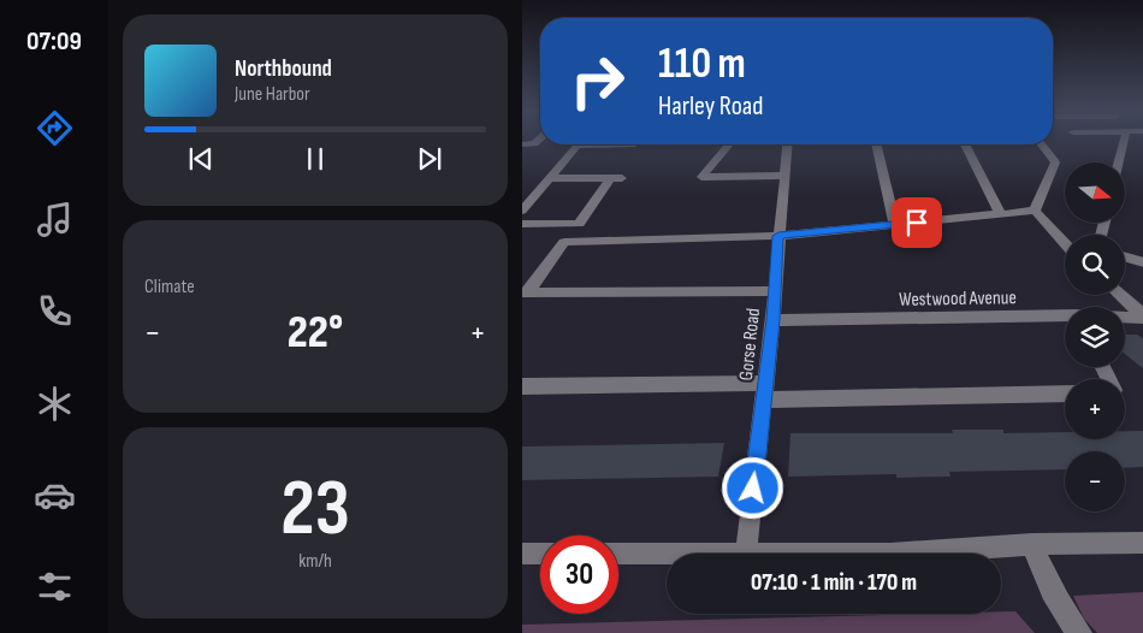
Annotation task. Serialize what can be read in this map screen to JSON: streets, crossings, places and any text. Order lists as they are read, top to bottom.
{
  "streets": {
    "street": ["Westwood Avenue", "Gorse Road"]
  },
  "crossings": [
    ["Westwood Avenue", "Gorse Road"]
  ],
  "north": "right",
  "page": {
    "tabs": "07:09",
    "turn": ["110 m", "Harley Road"],
    "song": ["Northbound", "June Harbor"],
    "map_buttons": ["+", "−"],
    "tile": [
      "Climate",
      ["23", "km/h"]
    ],
    "heat": ["−", "22°", "+"],
    "limit": "30",
    "trip": "07:10 · 1 min · 170 m"
  }
}
